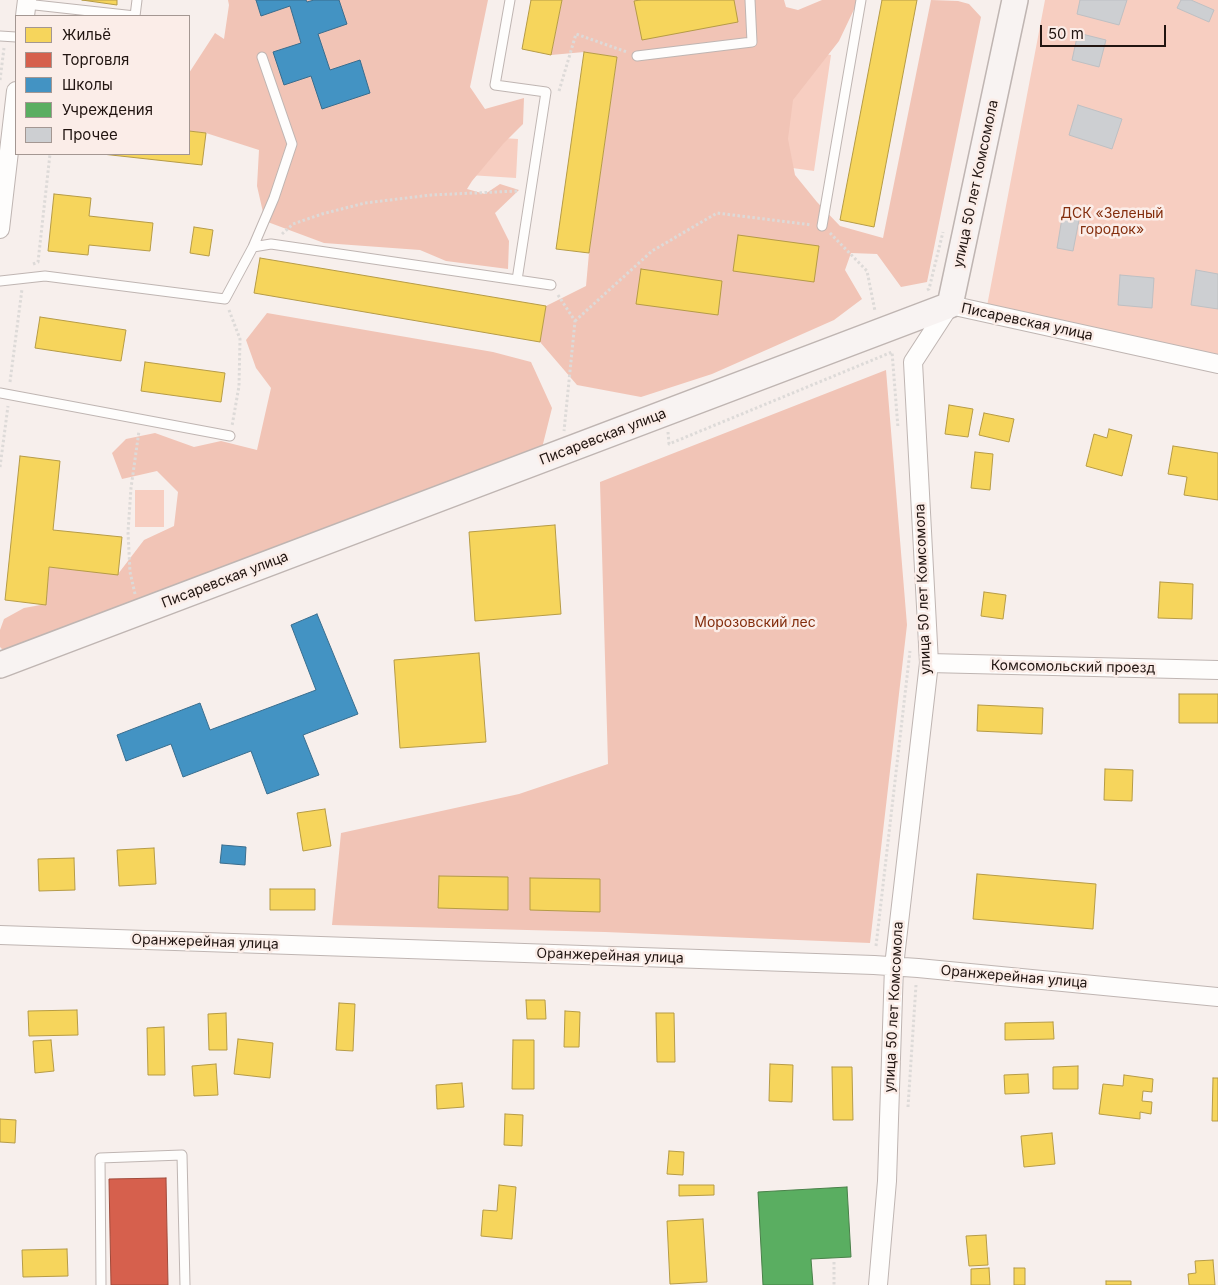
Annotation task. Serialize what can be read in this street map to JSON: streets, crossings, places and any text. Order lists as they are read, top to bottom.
{
  "streets": {
    "street": [
      "улица 50 лет Комсомола",
      "Писаревская улица",
      "Комсомольский проезд",
      "Оранжерейная улица"
    ]
  },
  "crossings": [
    ["улица 50 лет Комсомола", "Писаревская улица"],
    ["улица 50 лет Комсомола", "Комсомольский проезд"],
    ["улица 50 лет Комсомола", "Оранжерейная улица"]
  ],
  "parks": ["ДСК «Зеленый городок»", "Морозовский лес"],
  "legend": [
    "Жильё",
    "Торговля",
    "Школы",
    "Учреждения",
    "Прочее"
  ],
  "scale_bar": "50 m"
}
